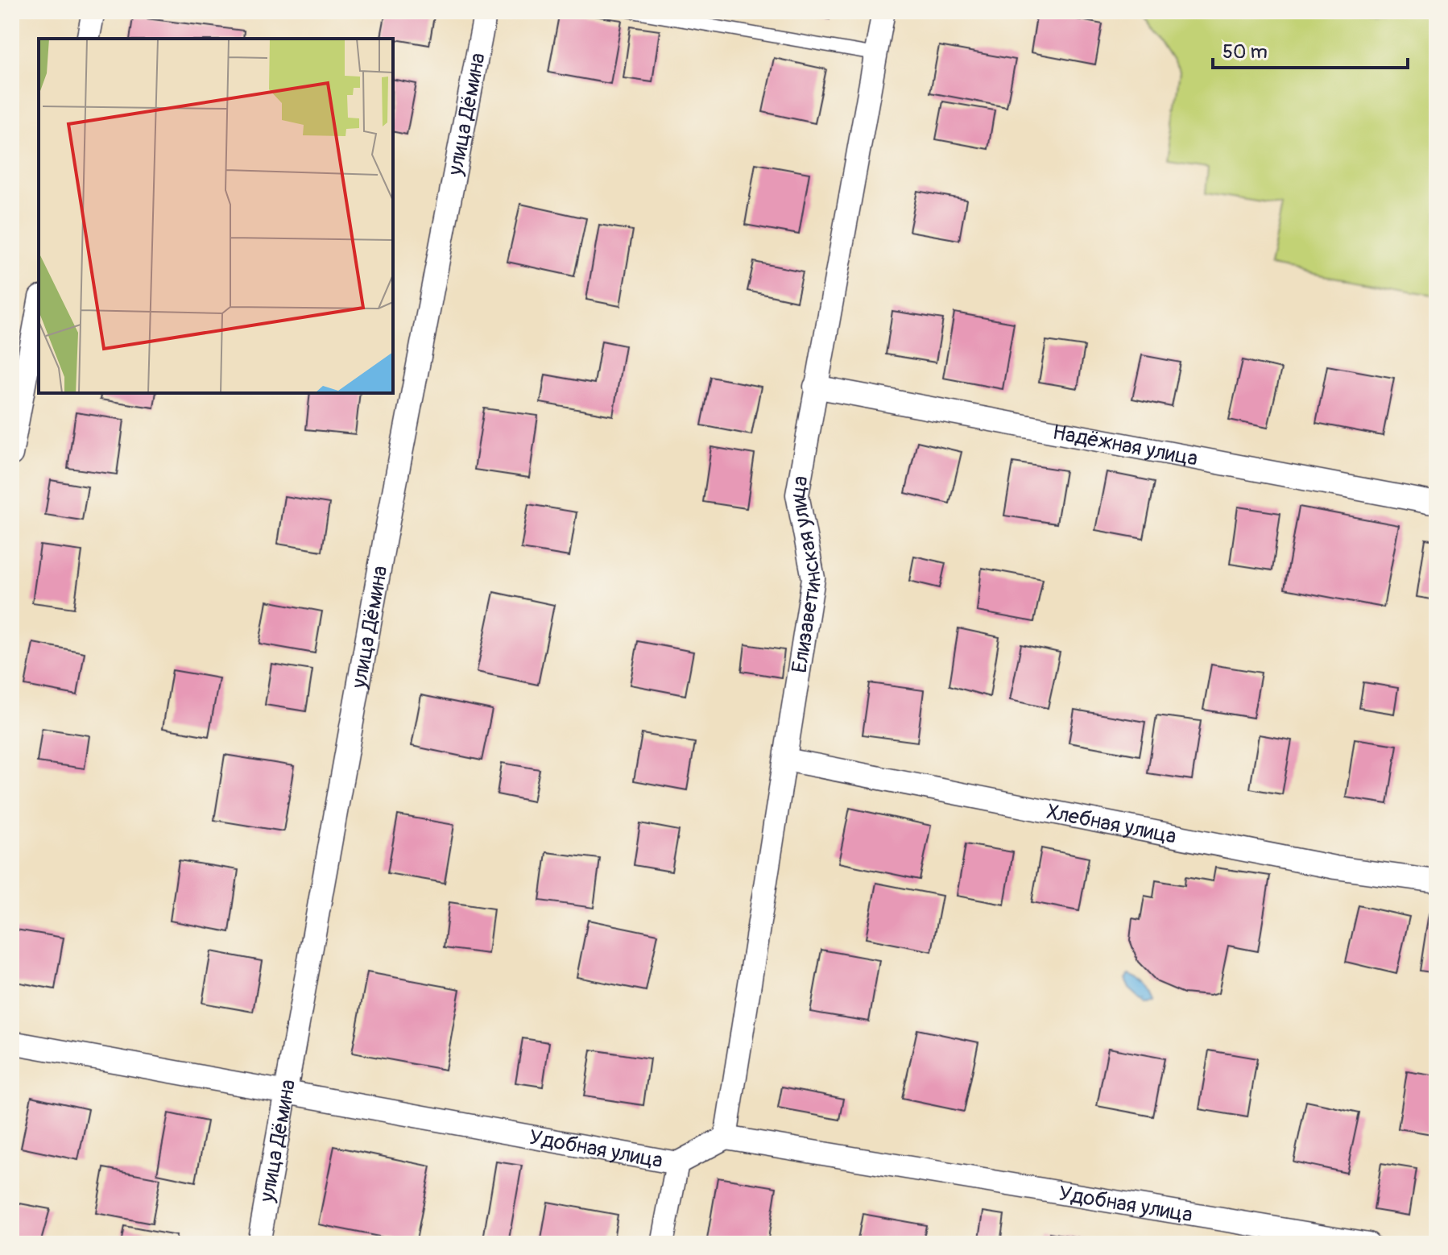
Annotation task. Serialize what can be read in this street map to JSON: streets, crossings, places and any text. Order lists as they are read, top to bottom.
{
  "streets": {
    "street": [
      "улица Дёмина",
      "Надёжная улица",
      "Елизаветинская улица",
      "Хлебная улица",
      "Удобная улица"
    ]
  },
  "crossings": [
    ["улица Дёмина", "Удобная улица"],
    ["Надёжная улица", "Елизаветинская улица"],
    ["Елизаветинская улица", "Хлебная улица"],
    ["Елизаветинская улица", "Удобная улица"]
  ],
  "scale_bar": "50 m"
}
